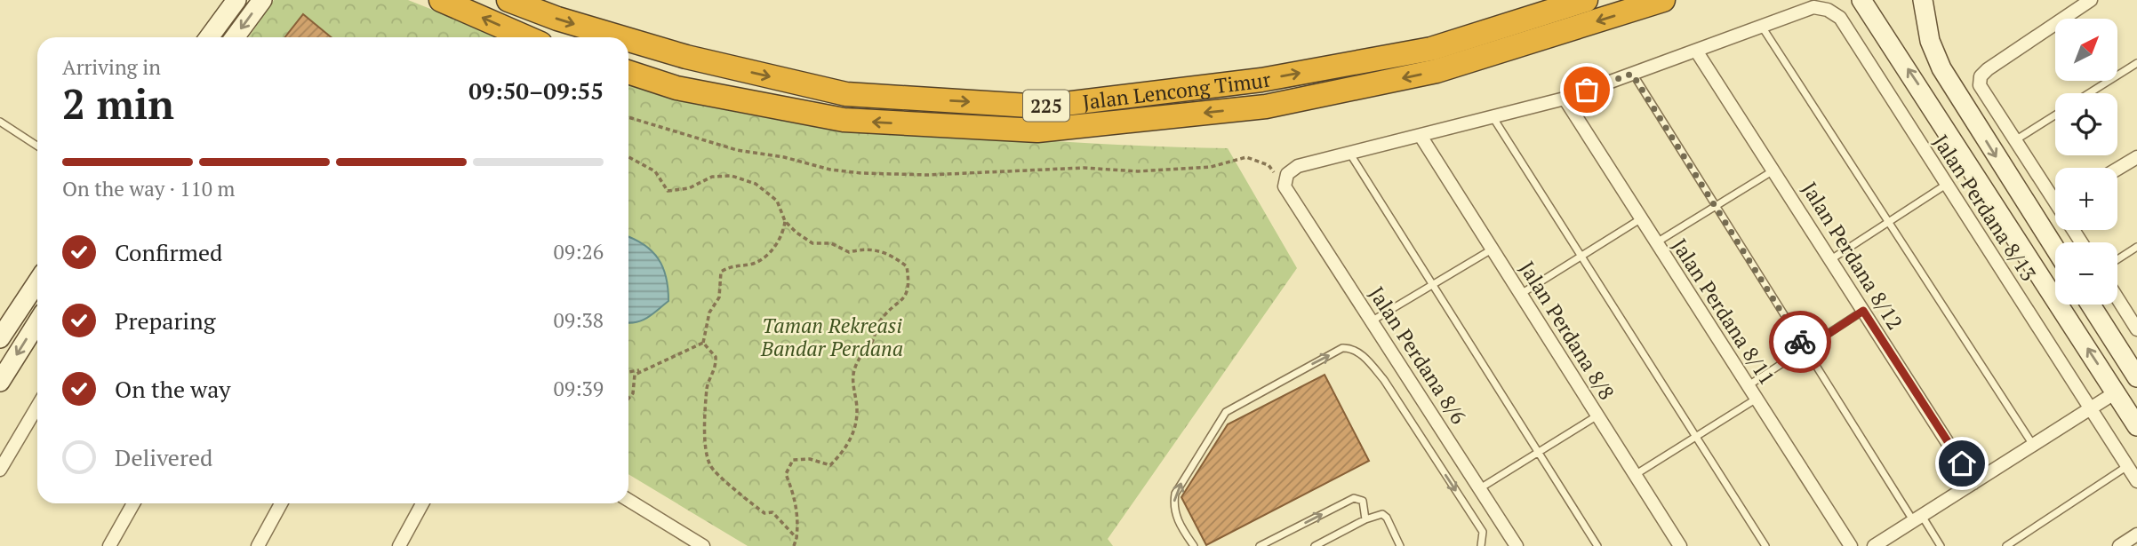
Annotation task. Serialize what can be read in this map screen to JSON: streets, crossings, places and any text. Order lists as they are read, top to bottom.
{
  "streets": {
    "highway": ["Jalan Lencong Timur", "225"],
    "street": [
      "Jalan Perdana 8/13",
      "Jalan Perdana 8/12",
      "Jalan Perdana 8/11",
      "Jalan Perdana 8/8",
      "Jalan Perdana 8/6"
    ]
  },
  "parks": ["Taman Rekreasi Bandar Perdana"],
  "north": "top right",
  "page": {
    "map_buttons": ["+", "−"],
    "heading": ["2 min", "Arriving in", "09:50–09:55"],
    "bar": "On the way · 110 m",
    "list": [
      ["Confirmed", "09:26"],
      ["Preparing", "09:38"],
      ["On the way", "09:39"],
      "Delivered"
    ]
  }
}
